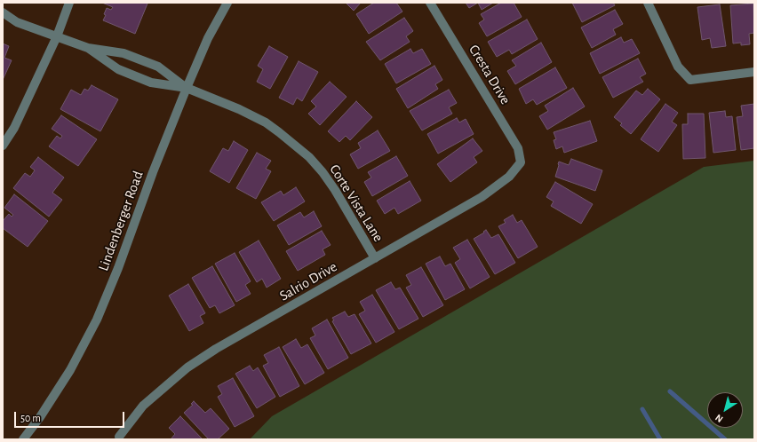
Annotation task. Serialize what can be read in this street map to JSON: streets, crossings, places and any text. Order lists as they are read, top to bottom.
{
  "streets": {
    "street": [
      "Cresta Drive",
      "Corte Vista Lane",
      "Lindenberger Road",
      "Salrio Drive"
    ]
  },
  "crossings": [
    ["Cresta Drive", "Salrio Drive"],
    ["Corte Vista Lane", "Lindenberger Road"],
    ["Corte Vista Lane", "Salrio Drive"]
  ],
  "scale_bar": "50 m",
  "north": "bottom left"
}
